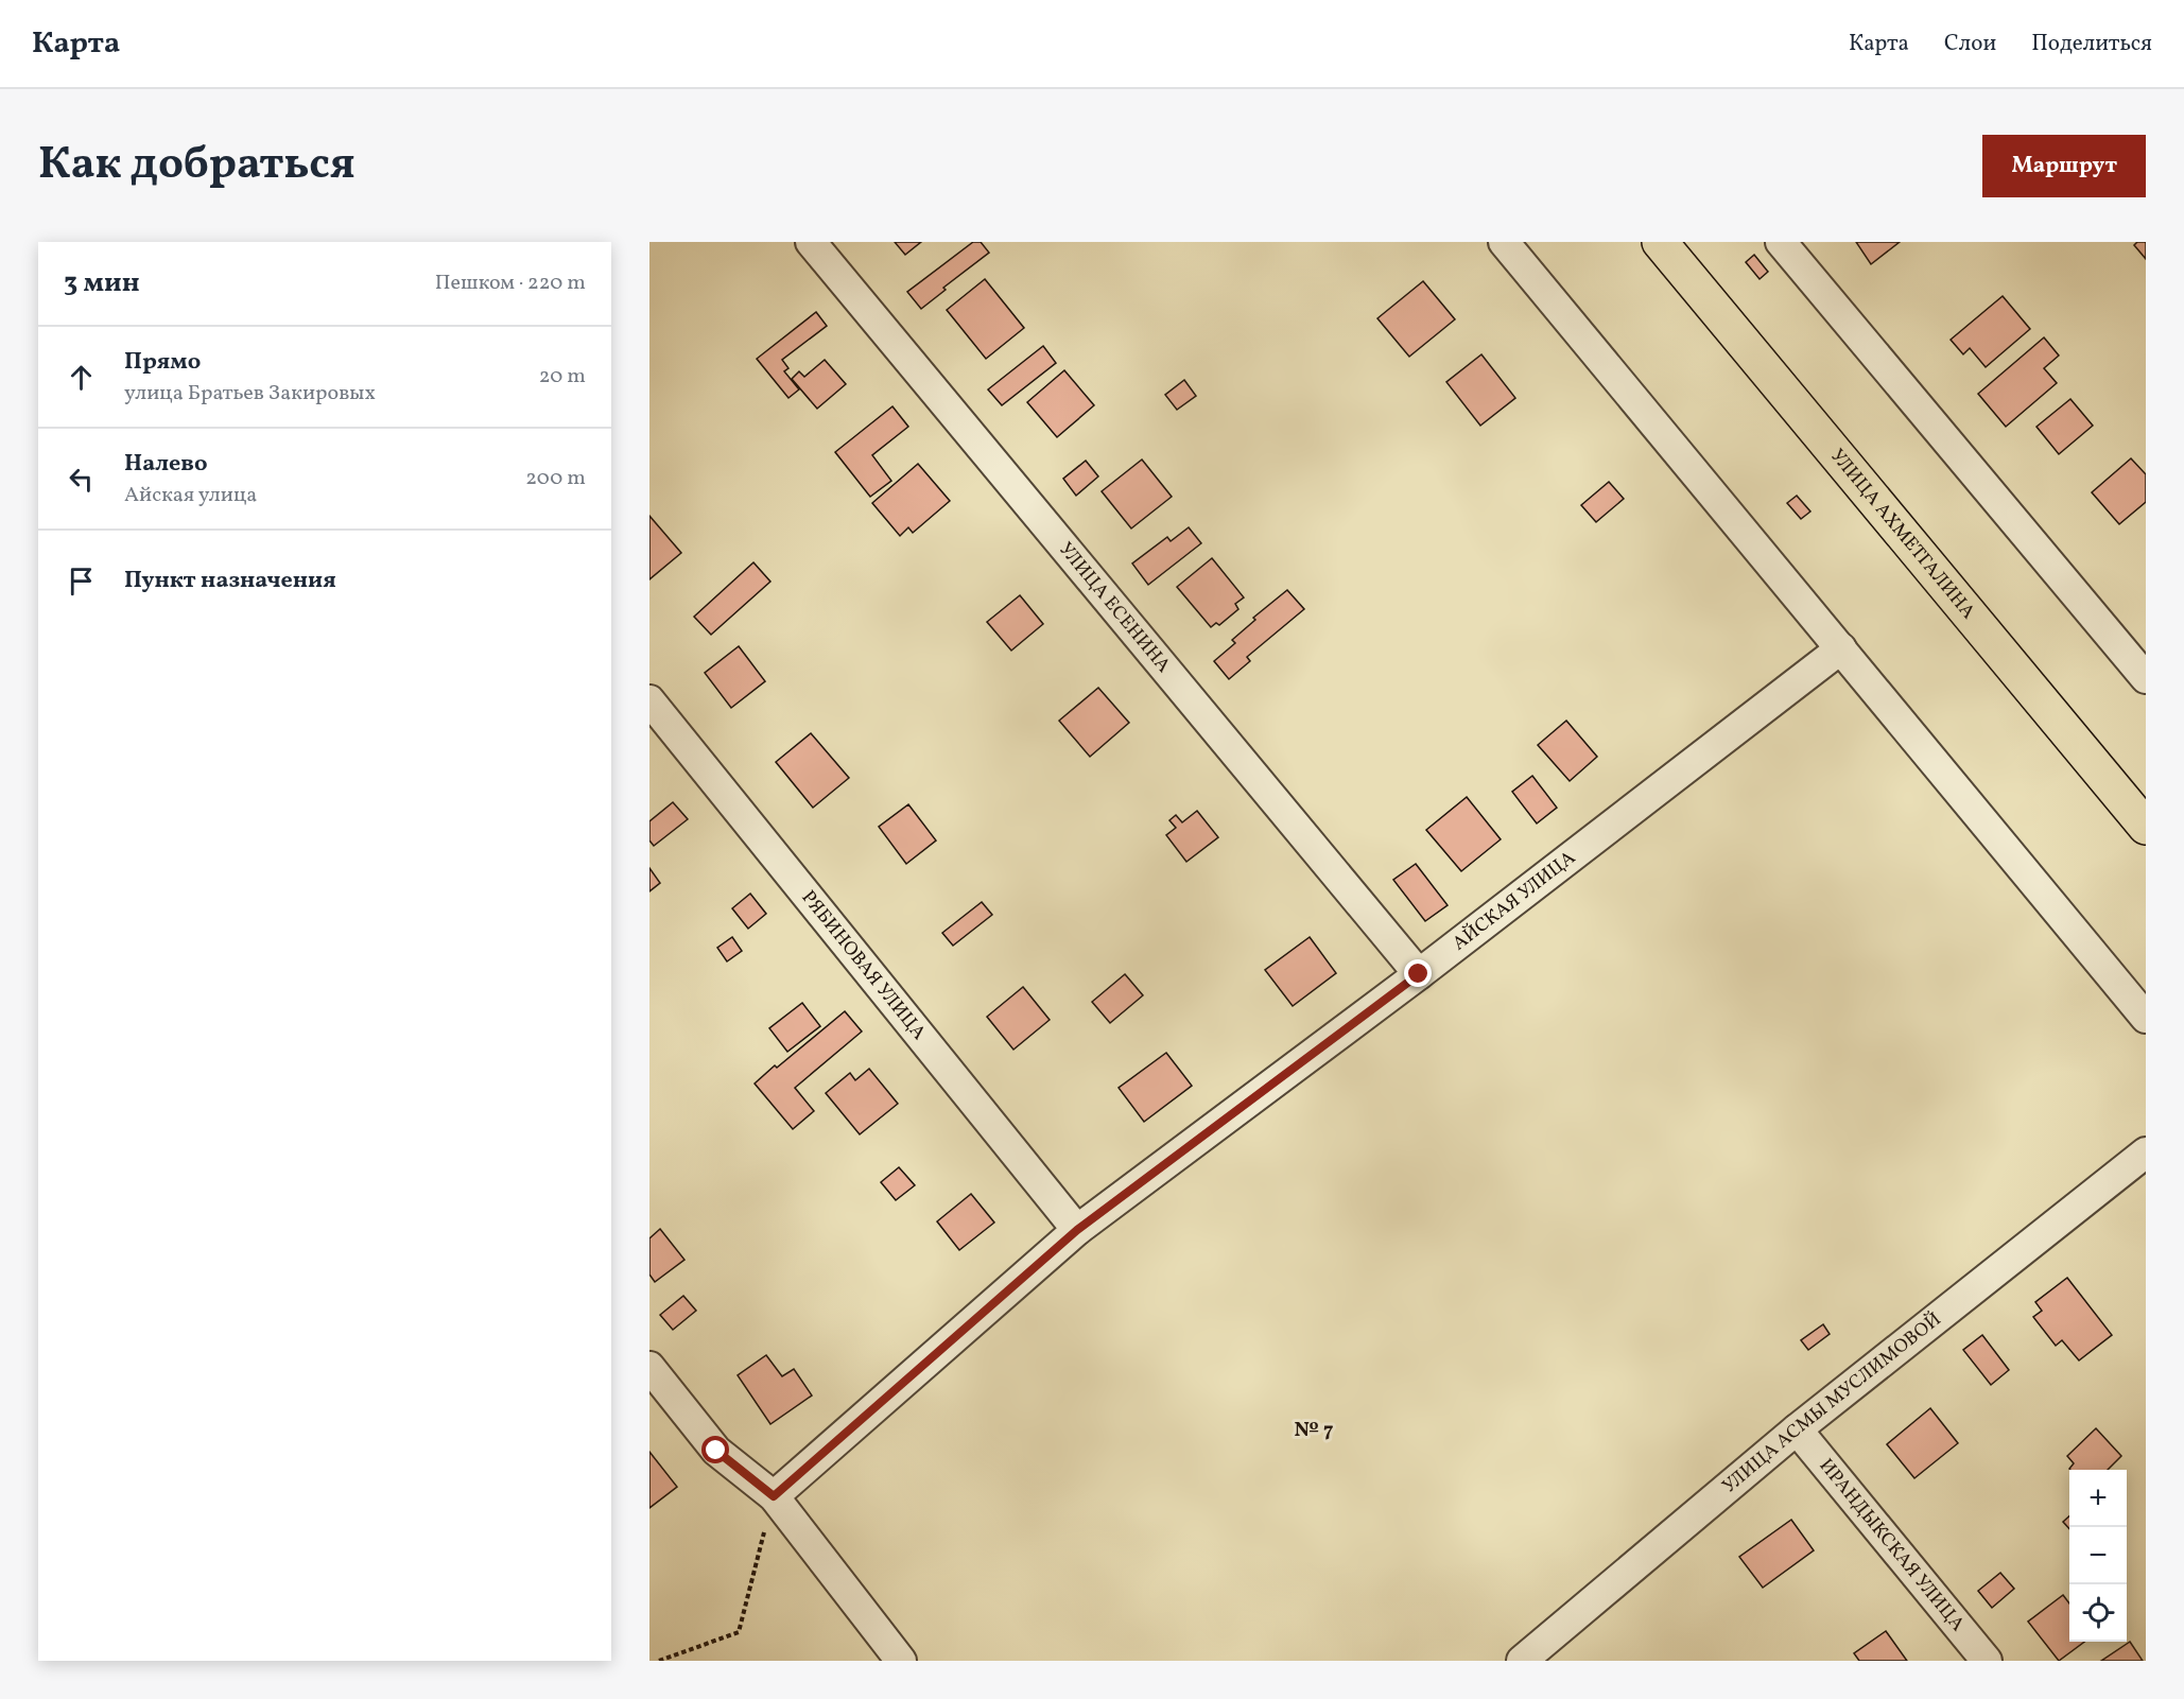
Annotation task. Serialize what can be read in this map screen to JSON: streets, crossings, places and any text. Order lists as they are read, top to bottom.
{
  "streets": {
    "main road": ["УЛИЦА АХМЕТГАЛИНА"],
    "street": [
      "УЛИЦА ЕСЕНИНА",
      "АЙСКАЯ УЛИЦА",
      "РЯБИНОВАЯ УЛИЦА",
      "УЛИЦА АСМЫ МУСЛИМОВОЙ",
      "ИРАНДЫКСКАЯ УЛИЦА"
    ]
  },
  "crossings": [
    ["УЛИЦА ЕСЕНИНА", "АЙСКАЯ УЛИЦА"],
    ["АЙСКАЯ УЛИЦА", "РЯБИНОВАЯ УЛИЦА"],
    ["УЛИЦА АСМЫ МУСЛИМОВОЙ", "ИРАНДЫКСКАЯ УЛИЦА"]
  ],
  "districts": ["№ 7"],
  "page": {
    "header": "Карта",
    "nav": ["Карта", "Слои", "Поделиться"],
    "title": "Как добраться",
    "buttons": "Маршрут",
    "heading": ["3 мин", "Пешком · 220 m"],
    "list": [
      ["Прямо", "улица Братьев Закировых", "20 m"],
      ["Налево", "Айская улица", "200 m"],
      "Пункт назначения"
    ],
    "map_buttons": ["+", "−"]
  }
}
